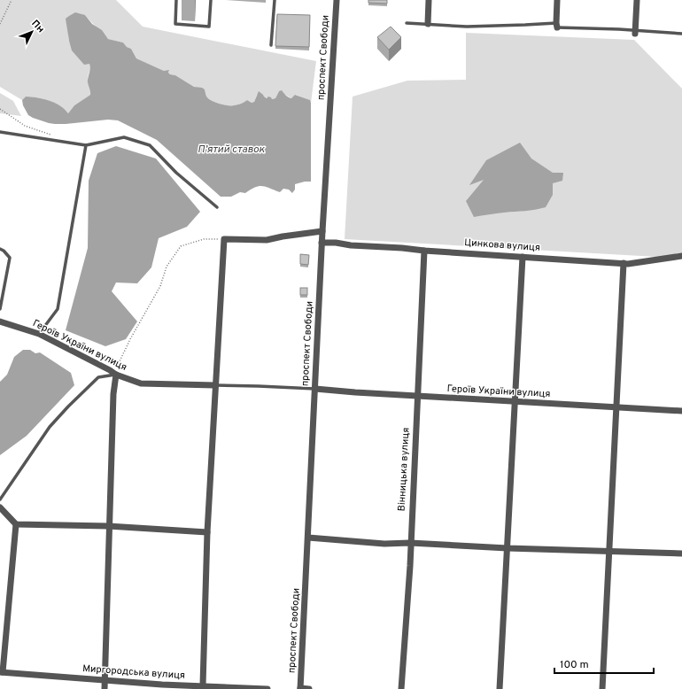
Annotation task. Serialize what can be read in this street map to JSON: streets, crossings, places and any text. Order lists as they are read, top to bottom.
{
  "streets": {
    "street": [
      "проспект Свободи",
      "Цинкова вулиця",
      "Героїв України вулиця",
      "Вінницька вулиця",
      "Миргородська вулиця"
    ]
  },
  "crossings": [
    ["проспект Свободи", "Цинкова вулиця"],
    ["проспект Свободи", "Героїв України вулиця"],
    ["Цинкова вулиця", "Вінницька вулиця"],
    ["Героїв України вулиця", "Вінницька вулиця"]
  ],
  "water": ["П’ятий ставок"],
  "scale_bar": "100 m",
  "north": "top right"
}
